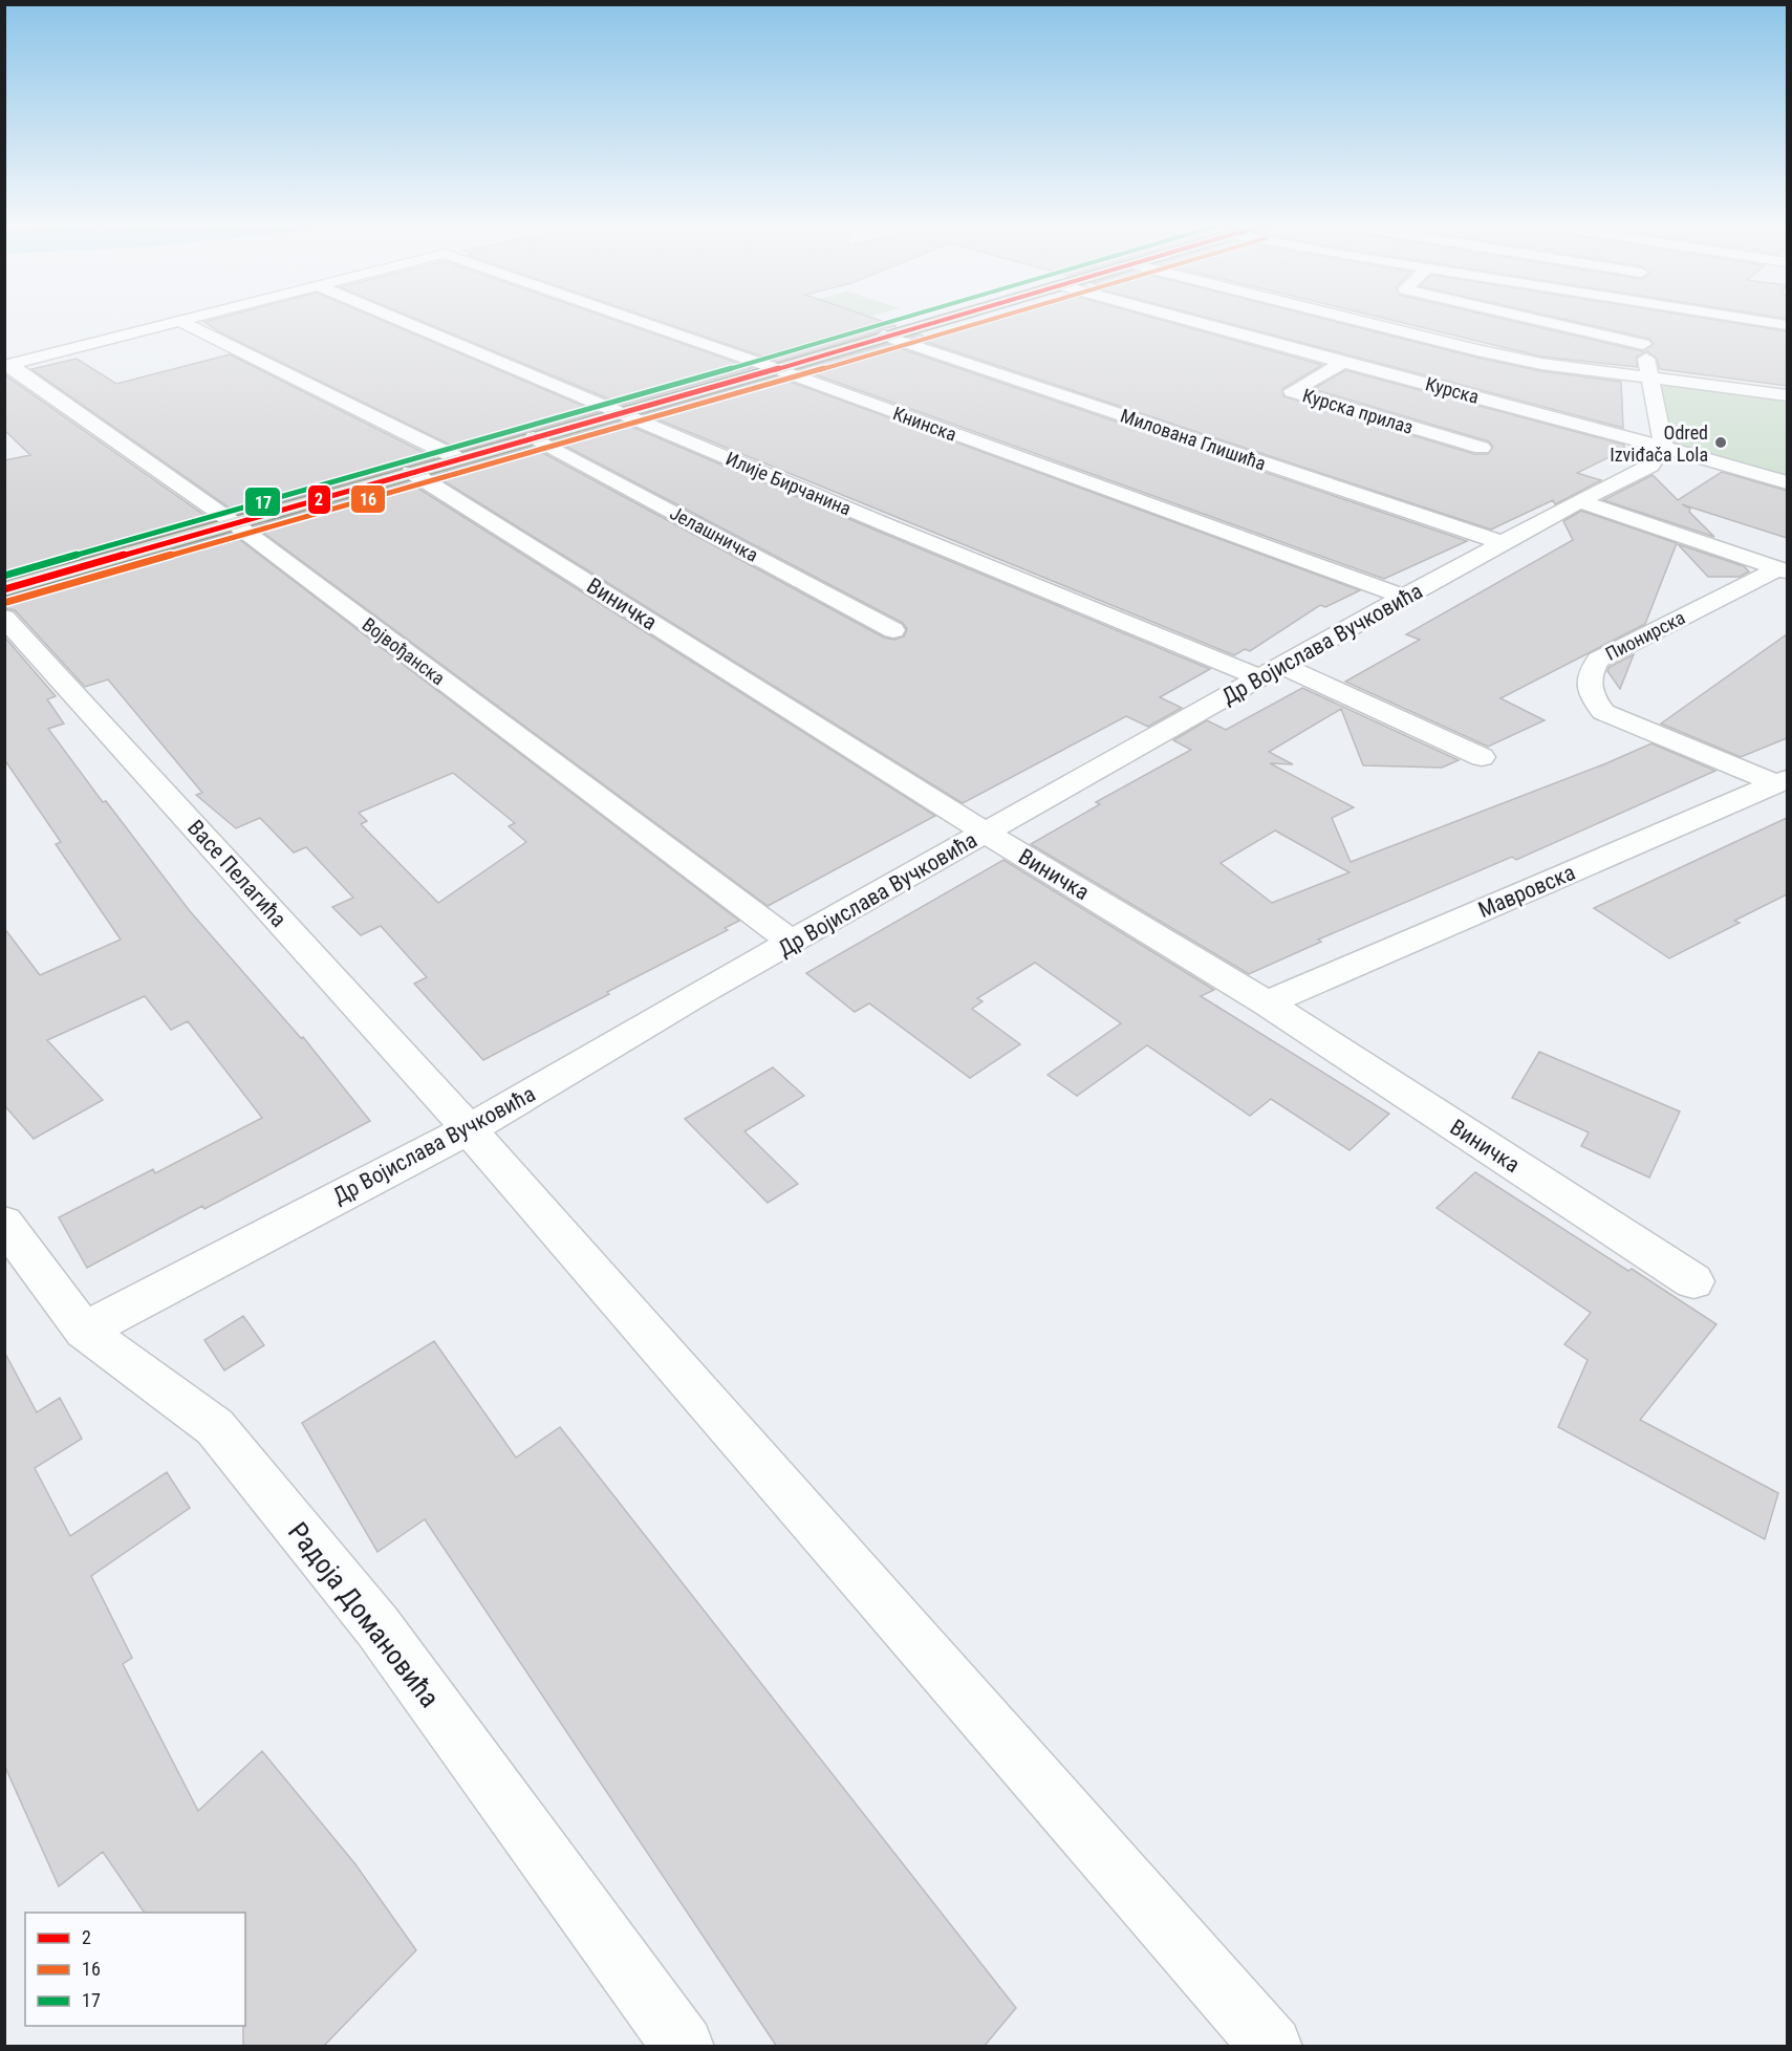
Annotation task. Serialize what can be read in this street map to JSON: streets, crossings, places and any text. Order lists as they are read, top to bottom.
{
  "streets": {
    "street": [
      "Курска",
      "Курска прилаз",
      "Книнска",
      "Милована Глишића",
      "Илије Бирчанина",
      "Јелашничка",
      "Виничка",
      "Пионирска",
      "Др Војислава Вучковића",
      "Војвођанска",
      "Васе Пелагића",
      "Мавровска",
      "Радоја Домановића"
    ]
  },
  "crossings": [
    ["Курска", "Курска прилаз"],
    ["Курска", "Др Војислава Вучковића"],
    ["Книнска", "Др Војислава Вучковића"],
    ["Милована Глишића", "Др Војислава Вучковића"],
    ["Илије Бирчанина", "Др Војислава Вучковића"],
    ["Виничка", "Др Војислава Вучковића"],
    ["Виничка", "Мавровска"],
    ["Пионирска", "Др Војислава Вучковића"],
    ["Пионирска", "Мавровска"],
    ["Др Војислава Вучковића", "Војвођанска"],
    ["Др Војислава Вучковића", "Васе Пелагића"],
    ["Др Војислава Вучковића", "Радоја Домановића"]
  ],
  "places": ["Odred Izviđača Lola"],
  "lines": ["transit line 2", "transit line 16", "transit line 17"],
  "legend": ["2", "16", "17"]
}
